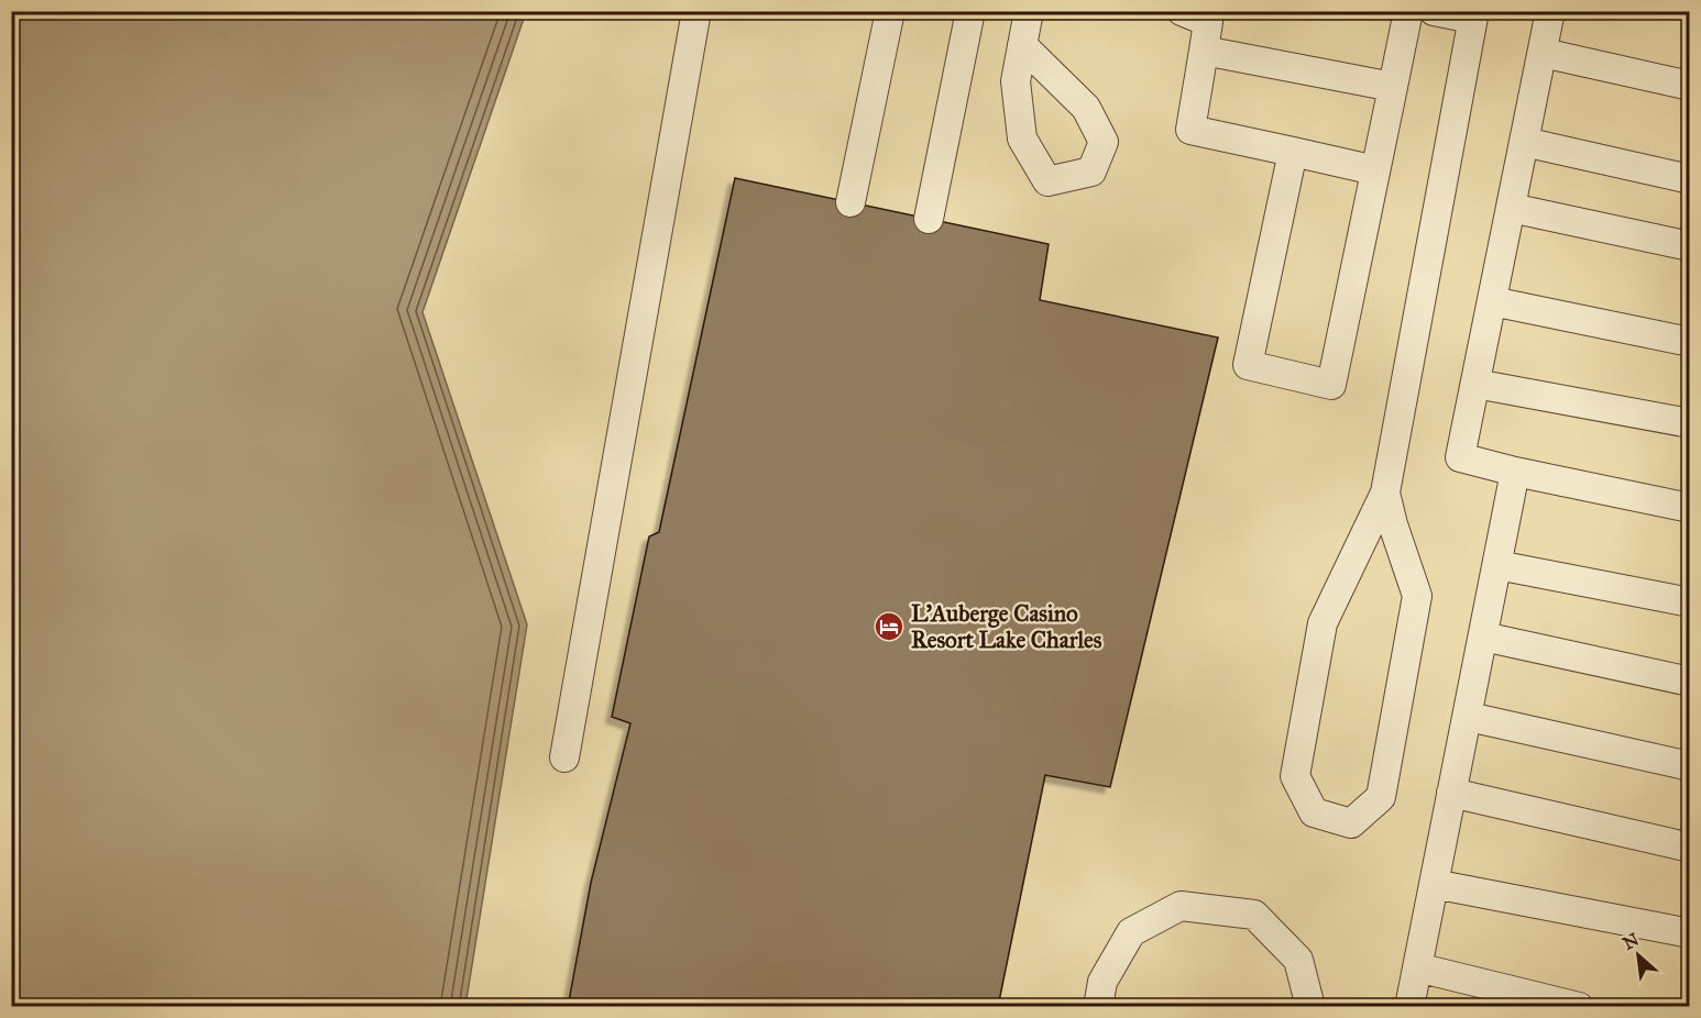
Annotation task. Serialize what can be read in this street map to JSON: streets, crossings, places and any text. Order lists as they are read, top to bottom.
{
  "places": {
    "hotel": ["L'Auberge Casino Resort Lake Charles"]
  },
  "north": "top left"
}
